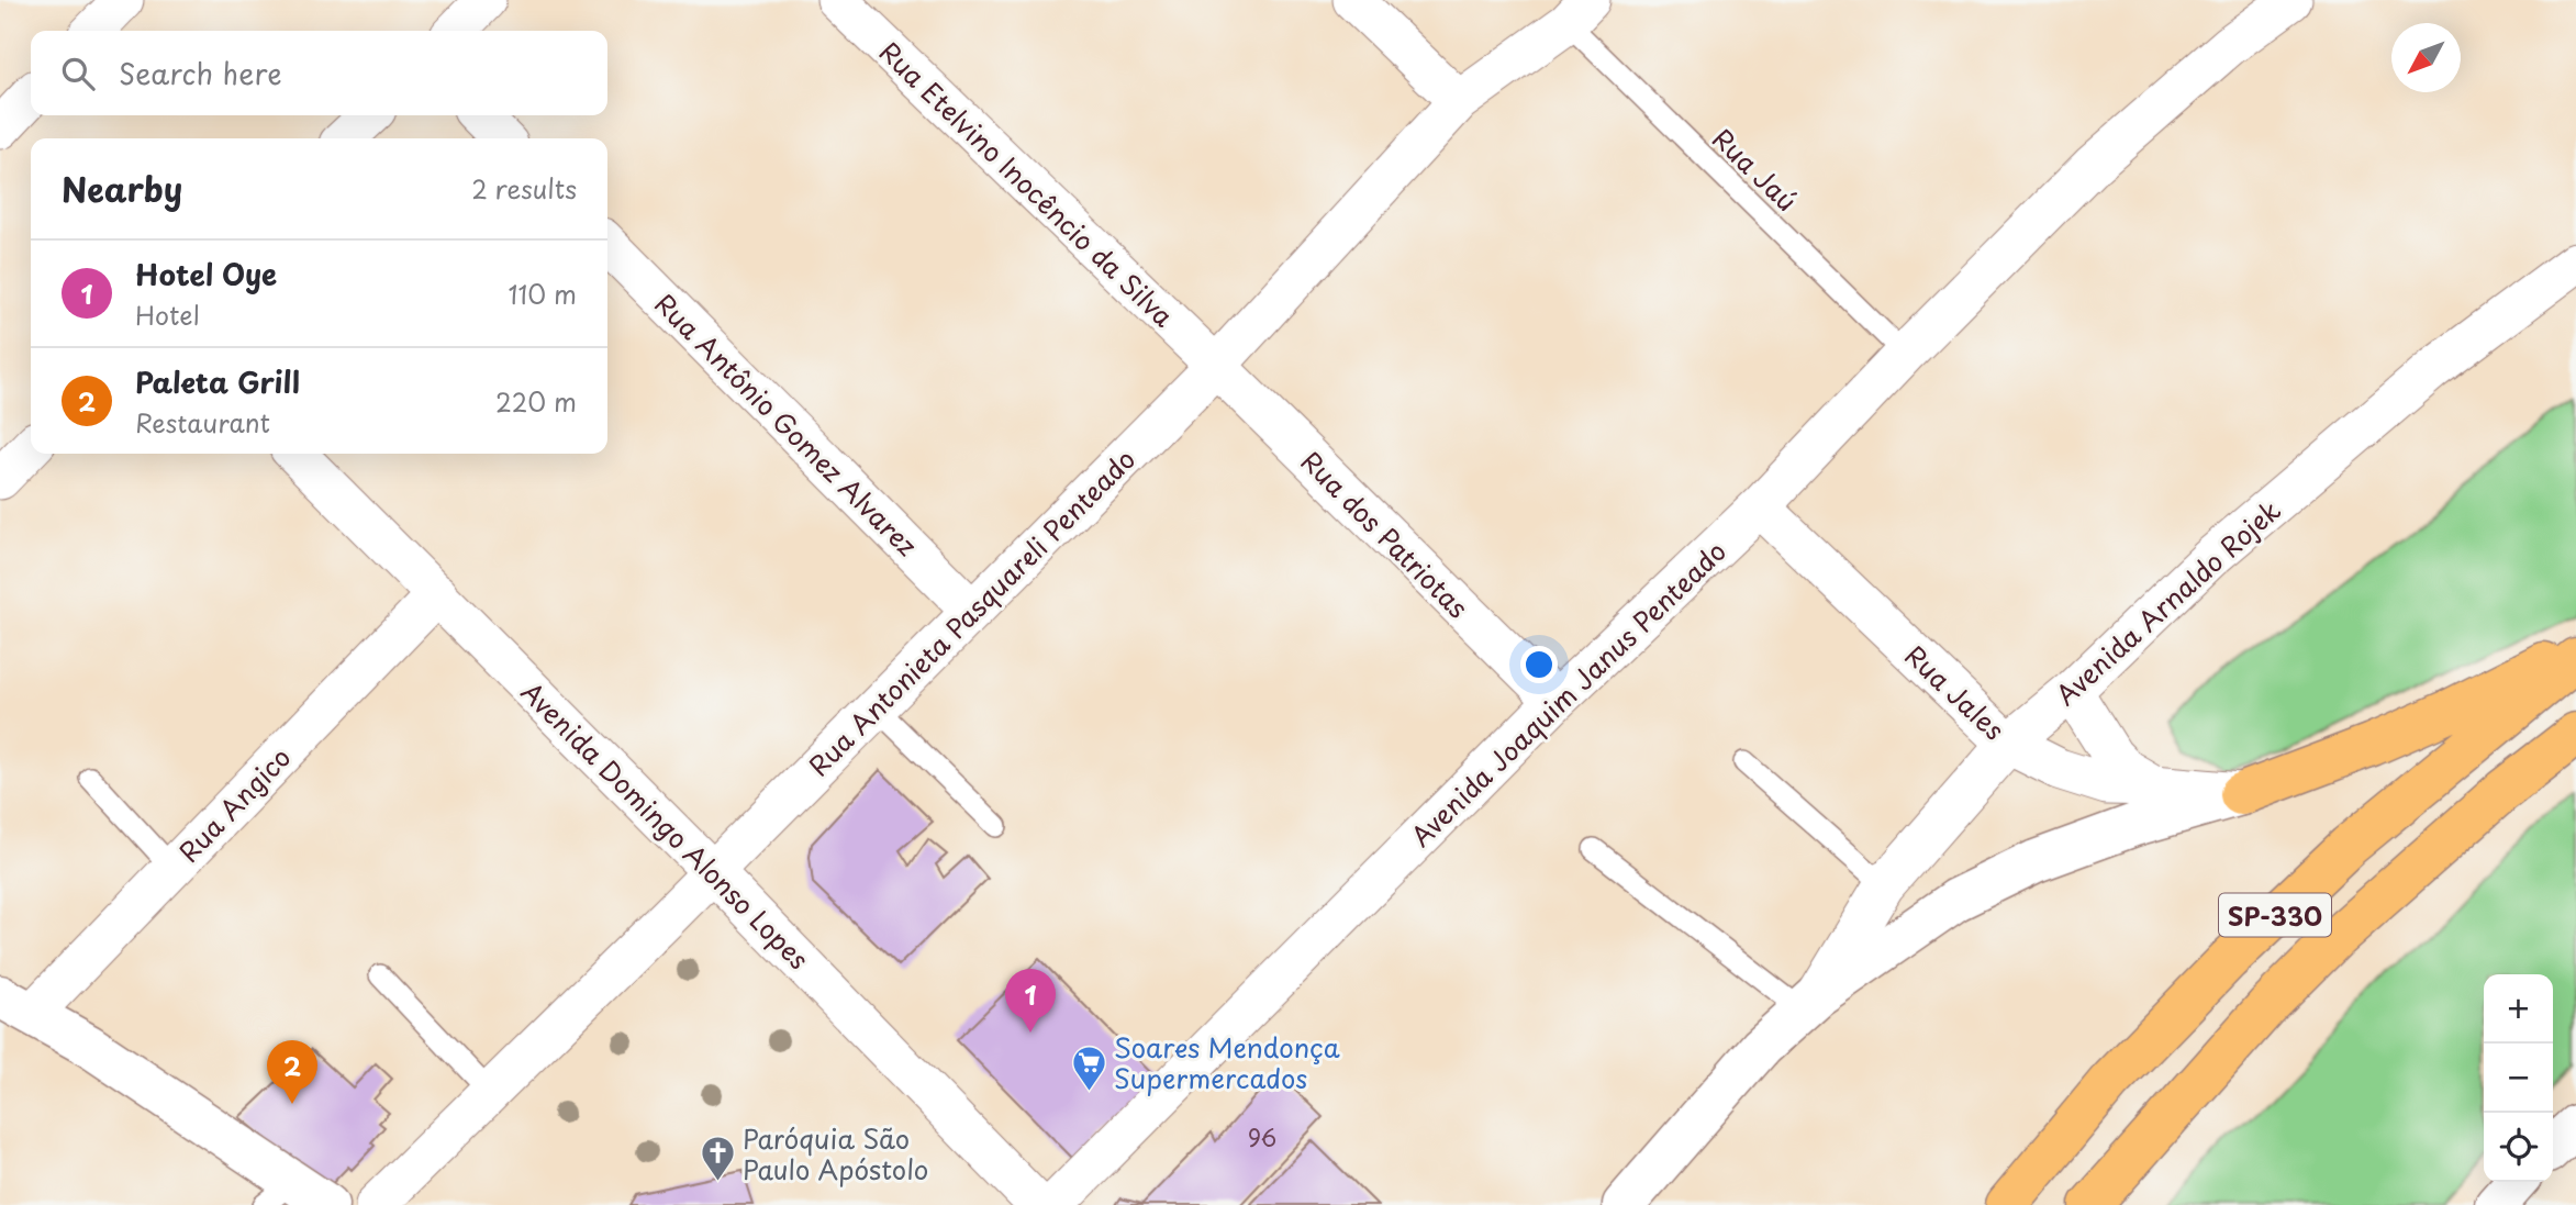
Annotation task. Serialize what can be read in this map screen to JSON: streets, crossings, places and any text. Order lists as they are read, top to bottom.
{
  "streets": {
    "highway": ["SP-330"],
    "street": [
      "Rua Etelvino Inocêncio da Silva",
      "Rua Antônio Gomez Alvarez",
      "Rua dos Patriotas",
      "Avenida Arnaldo Rojek",
      "Rua Antonieta Pasquareli Penteado",
      "Rua Jales",
      "Avenida Joaquim Janus Penteado",
      "Rua Angico",
      "Avenida Domingo Alonso Lopes"
    ],
    "lane": ["Rua Jaú"]
  },
  "crossings": [
    ["Rua Jaú", "Rua Antonieta Pasquareli Penteado"],
    ["Rua Jaú", "Avenida Joaquim Janus Penteado"],
    ["Rua Etelvino Inocêncio da Silva", "Rua dos Patriotas"],
    ["Rua Etelvino Inocêncio da Silva", "Rua Antonieta Pasquareli Penteado"],
    ["Rua Antônio Gomez Alvarez", "Rua Antonieta Pasquareli Penteado"],
    ["Rua dos Patriotas", "Rua Antonieta Pasquareli Penteado"],
    ["Rua dos Patriotas", "Avenida Joaquim Janus Penteado"],
    ["Avenida Arnaldo Rojek", "Rua Jales"],
    ["Rua Antonieta Pasquareli Penteado", "Avenida Domingo Alonso Lopes"],
    ["Rua Jales", "Avenida Joaquim Janus Penteado"],
    ["Rua Angico", "Avenida Domingo Alonso Lopes"]
  ],
  "places": {
    "supermarket": ["Soares Mendonça Supermercados"],
    "church": ["Paróquia São Paulo Apóstolo"]
  },
  "house_numbers": ["96"],
  "north": "bottom left",
  "page": {
    "search": "Search here",
    "heading": ["Nearby", "2 results"],
    "list": [
      {
        "mark": "1",
        "name": "Hotel Oye",
        "note": "Hotel",
        "value": "110 m"
      },
      {
        "mark": "2",
        "name": "Paleta Grill",
        "note": "Restaurant",
        "value": "220 m"
      }
    ],
    "pins": ["1", "2"],
    "map_buttons": ["+", "−"]
  }
}
